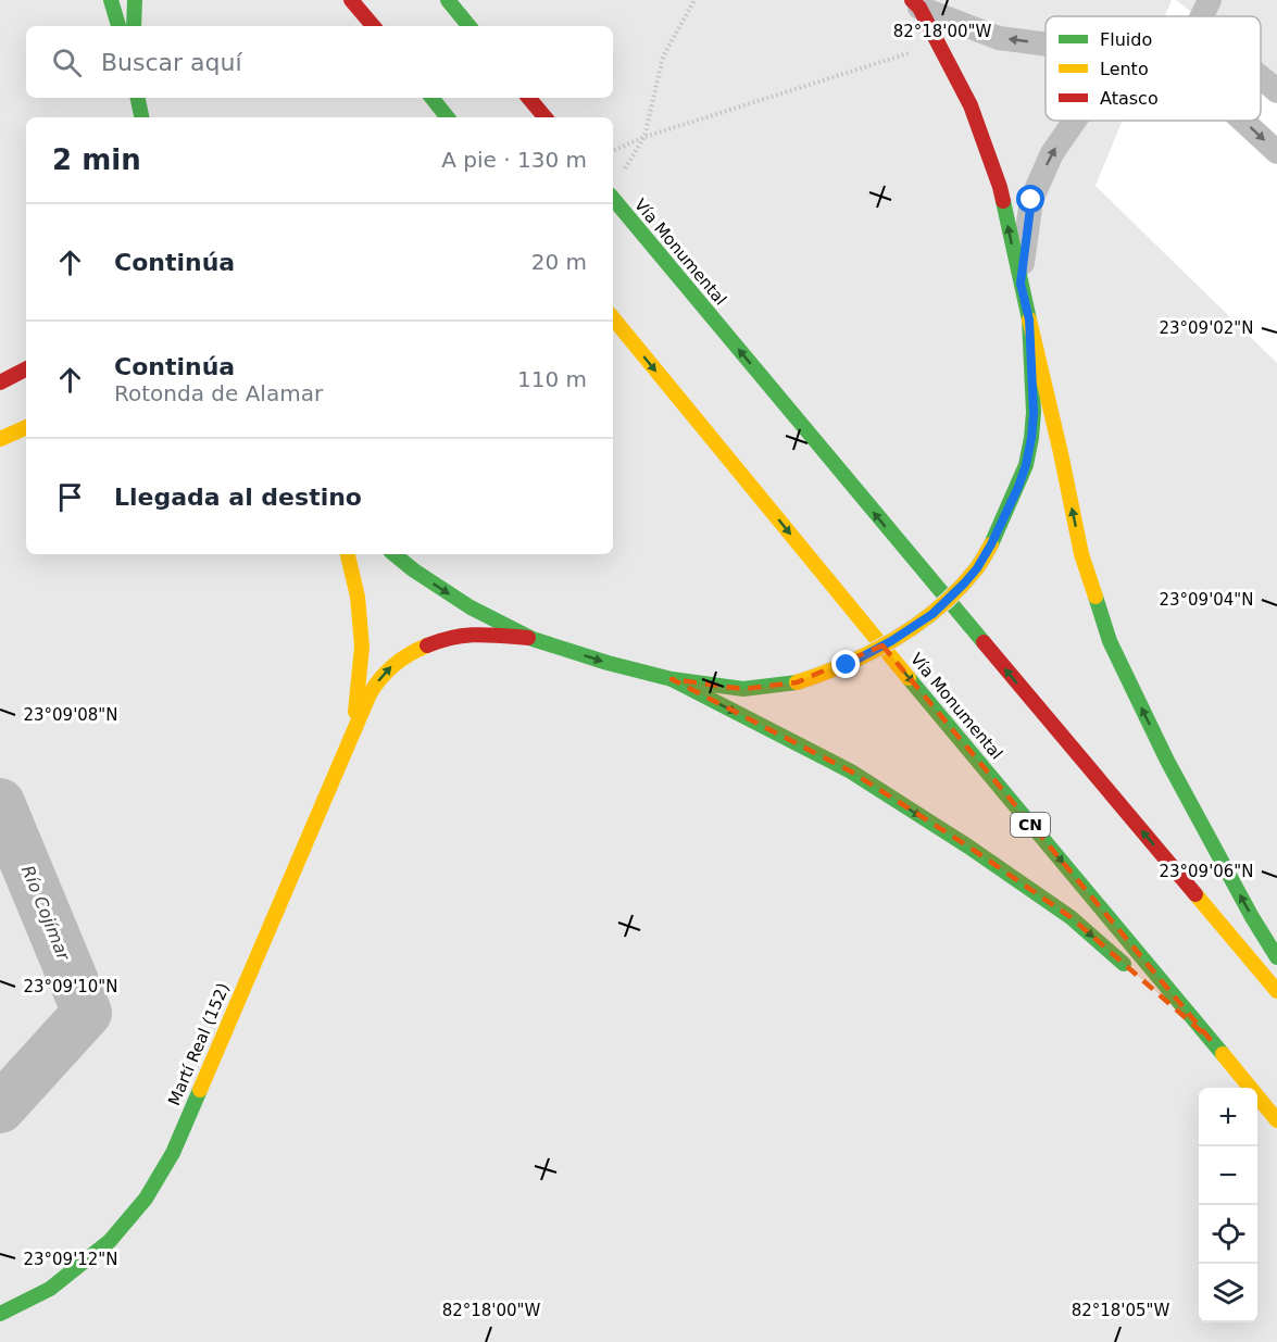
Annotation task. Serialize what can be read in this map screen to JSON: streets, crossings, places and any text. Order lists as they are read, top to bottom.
{
  "streets": {
    "main road": ["Vía Monumental", "CN", "Martí Real (152)"]
  },
  "water": ["Río Cojímar"],
  "legend": ["Fluido", "Lento", "Atasco"],
  "page": {
    "search": "Buscar aquí",
    "heading": ["2 min", "A pie · 130 m"],
    "list": [
      ["Continúa", "20 m"],
      ["Continúa", "Rotonda de Alamar", "110 m"],
      "Llegada al destino"
    ],
    "map_buttons": ["+", "−"]
  },
  "coordinates": [
    "82°18'00\"W",
    "23°09'02\"N",
    "23°09'04\"N",
    "23°09'08\"N",
    "23°09'06\"N",
    "23°09'10\"N",
    "23°09'12\"N",
    "82°18'05\"W"
  ]
}
